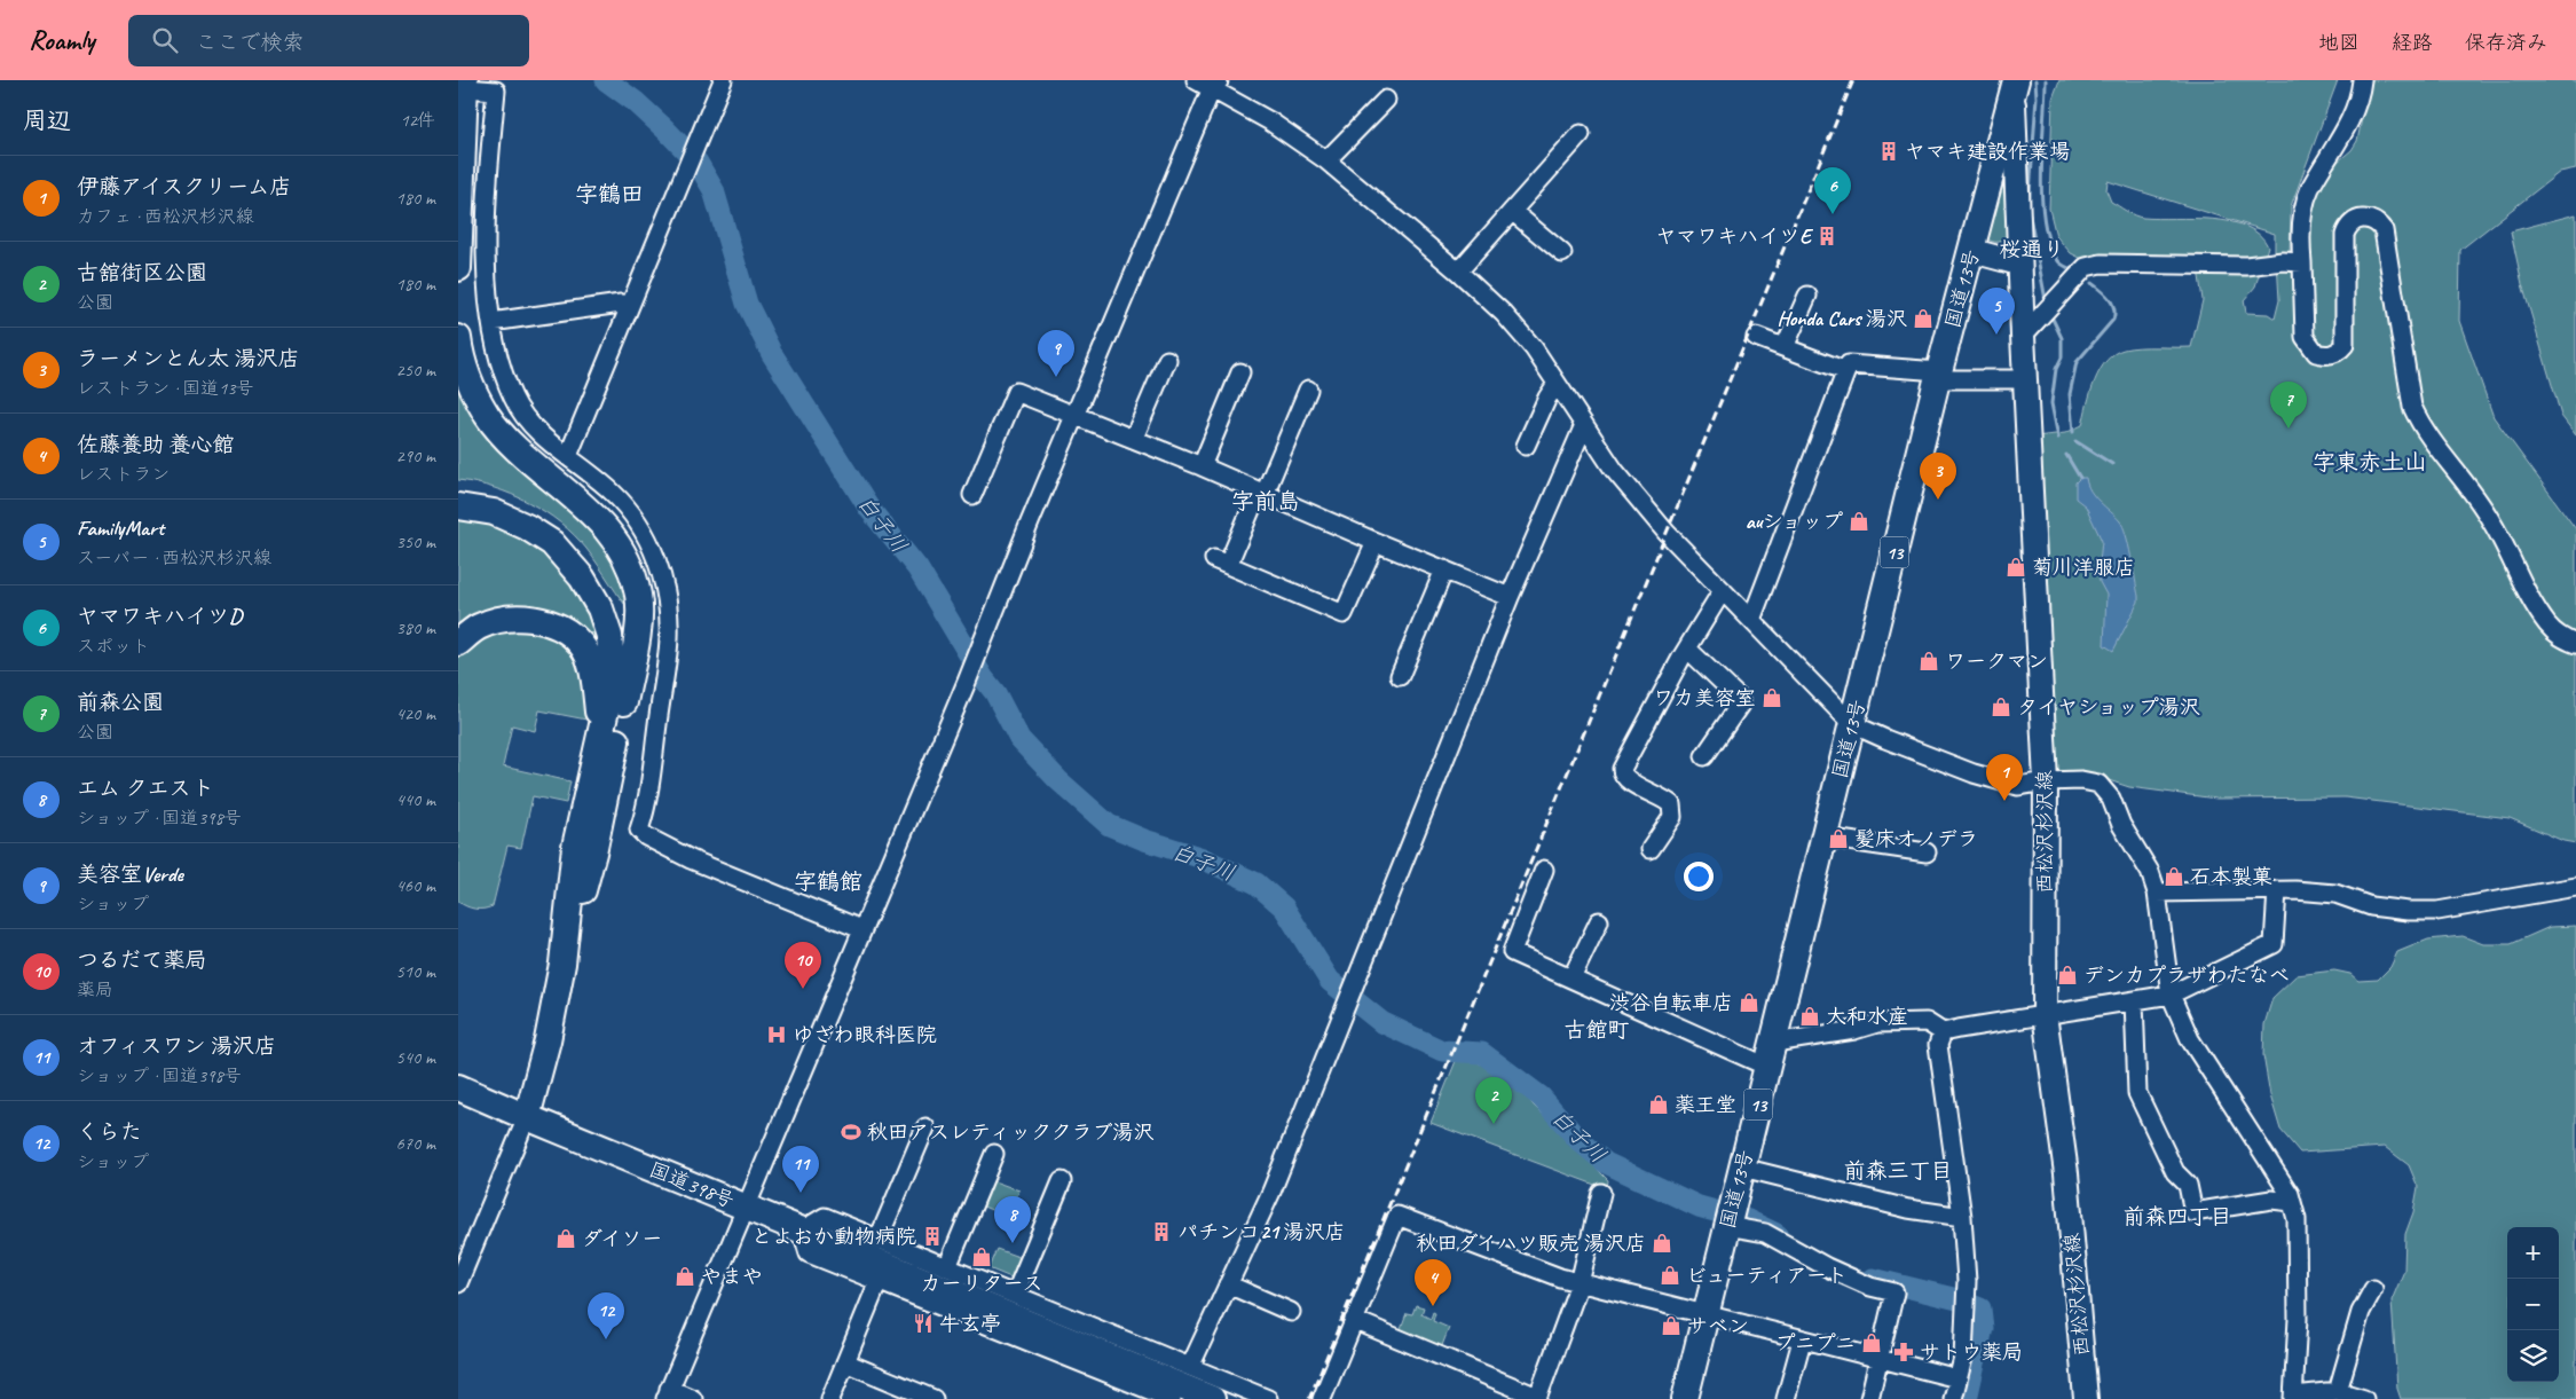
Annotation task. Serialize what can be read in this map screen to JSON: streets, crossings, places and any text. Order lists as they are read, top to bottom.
{
  "streets": {
    "highway": ["国道13号", "13", "国道398号"],
    "main road": ["西松沢杉沢線"]
  },
  "crossings": [
    ["国道13号", "西松沢杉沢線"]
  ],
  "districts": [
    "字鶴田",
    "桜通り",
    "字東赤土山",
    "字前島",
    "字鶴館",
    "古館町",
    "前森三丁目",
    "前森四丁目"
  ],
  "water": ["白子川"],
  "places": {
    "building": [
      "ヤマキ建設作業場",
      "ヤマワキハイツE",
      "パチンコ21 湯沢店",
      "とよおか動物病院"
    ],
    "shop": [
      "Honda Cars 湯沢",
      "auショップ",
      "菊川洋服店",
      "ワークマン",
      "ワカ美容室",
      "タイヤショップ湯沢",
      "髪床オノデラ",
      "石本製菓",
      "デンカプラザわたなべ",
      "渋谷自転車店",
      "大和水産",
      "薬王堂",
      "ダイソー",
      "秋田ダイハツ販売 湯沢店",
      "カーリタース",
      "ビューティアート",
      "やまや",
      "サベン",
      "プニプニ"
    ],
    "hospital": ["ゆざわ眼科医院"],
    "sports": ["秋田アスレティッククラブ湯沢"],
    "restaurant": ["牛玄亭"],
    "pharmacy": ["サトウ薬局"]
  },
  "page": {
    "header": "Roamly",
    "search": "ここで検索",
    "nav": ["地図", "経路", "保存済み"],
    "heading": ["周辺", "12件"],
    "list": [
      {
        "mark": "1",
        "name": "伊藤アイスクリーム店",
        "note": "カフェ · 西松沢杉沢線",
        "value": "180 m"
      },
      {
        "mark": "2",
        "name": "古舘街区公園",
        "note": "公園",
        "value": "180 m"
      },
      {
        "mark": "3",
        "name": "ラーメンとん太 湯沢店",
        "note": "レストラン · 国道13号",
        "value": "250 m"
      },
      {
        "mark": "4",
        "name": "佐藤養助 養心館",
        "note": "レストラン",
        "value": "290 m"
      },
      {
        "mark": "5",
        "name": "FamilyMart",
        "note": "スーパー · 西松沢杉沢線",
        "value": "350 m"
      },
      {
        "mark": "6",
        "name": "ヤマワキハイツD",
        "note": "スポット",
        "value": "380 m"
      },
      {
        "mark": "7",
        "name": "前森公園",
        "note": "公園",
        "value": "420 m"
      },
      {
        "mark": "8",
        "name": "エム クエスト",
        "note": "ショップ · 国道398号",
        "value": "440 m"
      },
      {
        "mark": "9",
        "name": "美容室Verde",
        "note": "ショップ",
        "value": "460 m"
      },
      {
        "mark": "10",
        "name": "つるだて薬局",
        "note": "薬局",
        "value": "510 m"
      },
      {
        "mark": "11",
        "name": "オフィスワン 湯沢店",
        "note": "ショップ · 国道398号",
        "value": "540 m"
      },
      {
        "mark": "12",
        "name": "くらた",
        "note": "ショップ",
        "value": "670 m"
      }
    ],
    "pins": [
      "6",
      "5",
      "9",
      "7",
      "3",
      "1",
      "10",
      "2",
      "11",
      "8",
      "4",
      "12"
    ],
    "map_buttons": ["+", "−"]
  }
}
